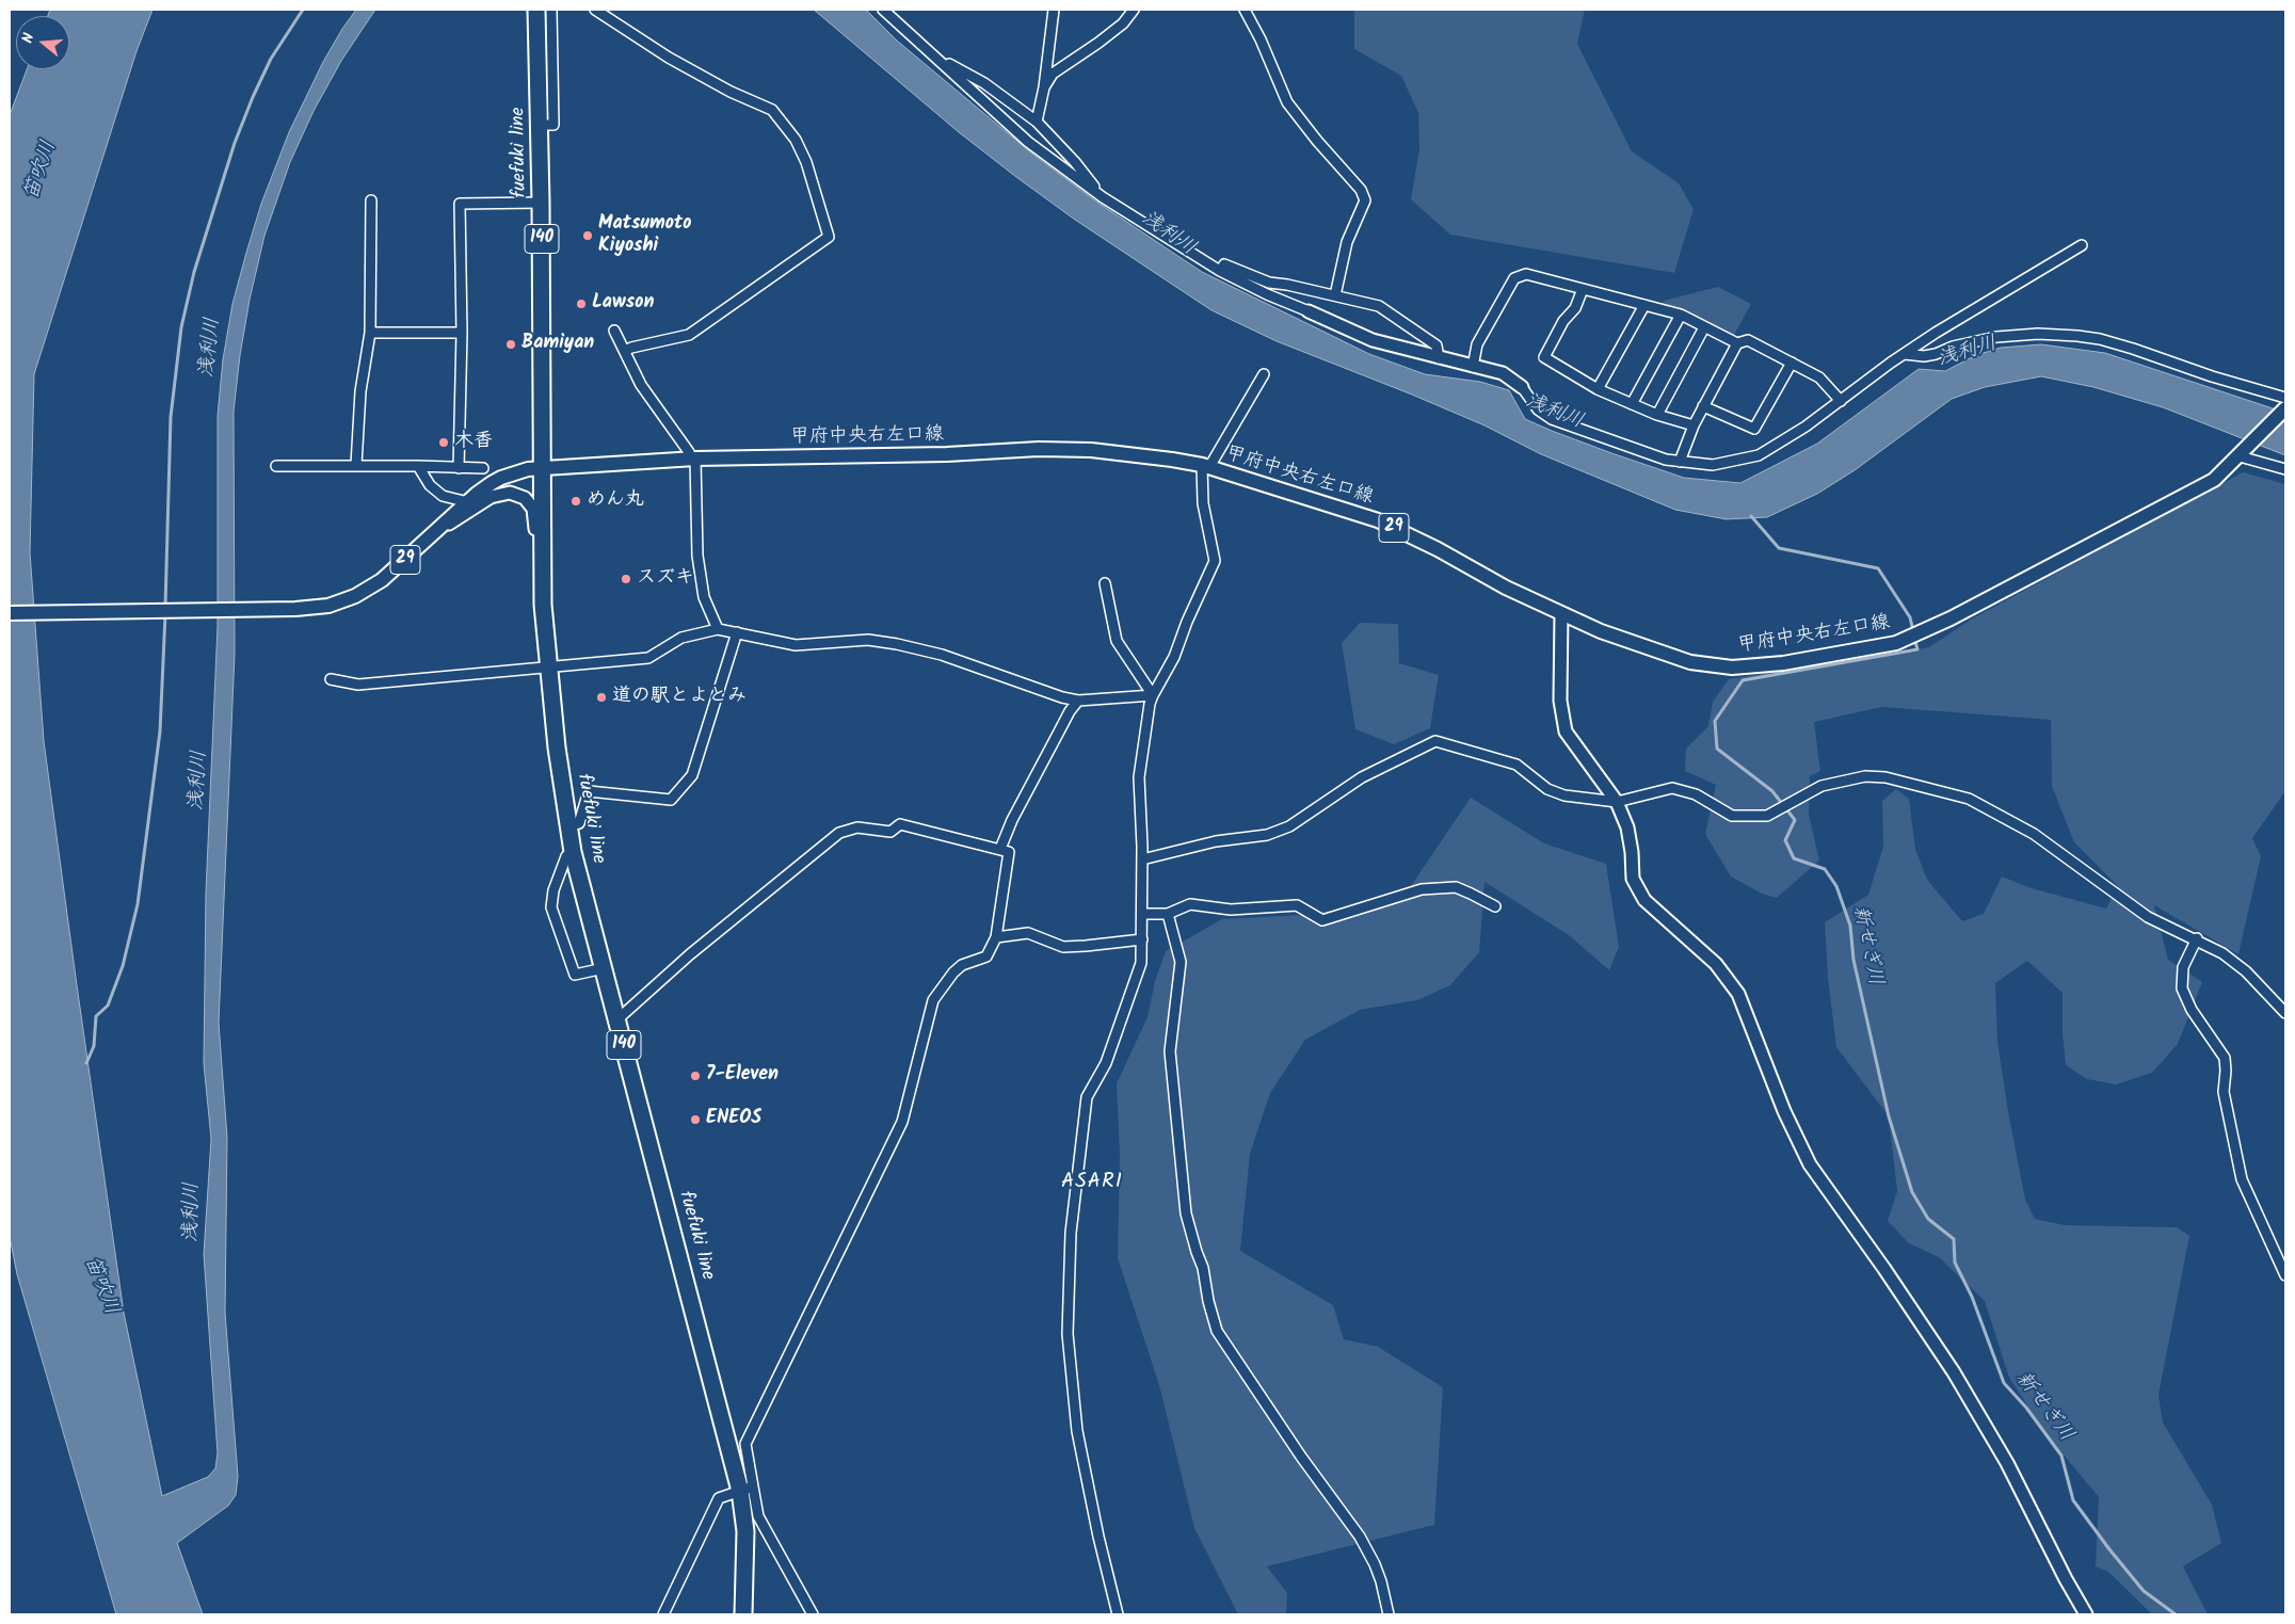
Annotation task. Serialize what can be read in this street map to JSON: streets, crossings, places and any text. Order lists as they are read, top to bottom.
{
  "streets": {
    "highway": ["fuefuki line", "140"],
    "main road": ["甲府中央右左口線", "29"]
  },
  "crossings": [
    ["fuefuki line", "甲府中央右左口線"]
  ],
  "districts": ["ASARI"],
  "water": ["笛吹川", "浅利川", "新せぎ川"],
  "places": [
    "Matsumoto Kiyoshi",
    "Lawson",
    "Bamiyan",
    "木香",
    "めん丸",
    "スズキ",
    "道の駅とよとみ",
    "7-Eleven",
    "ENEOS"
  ],
  "north": "left"
}
